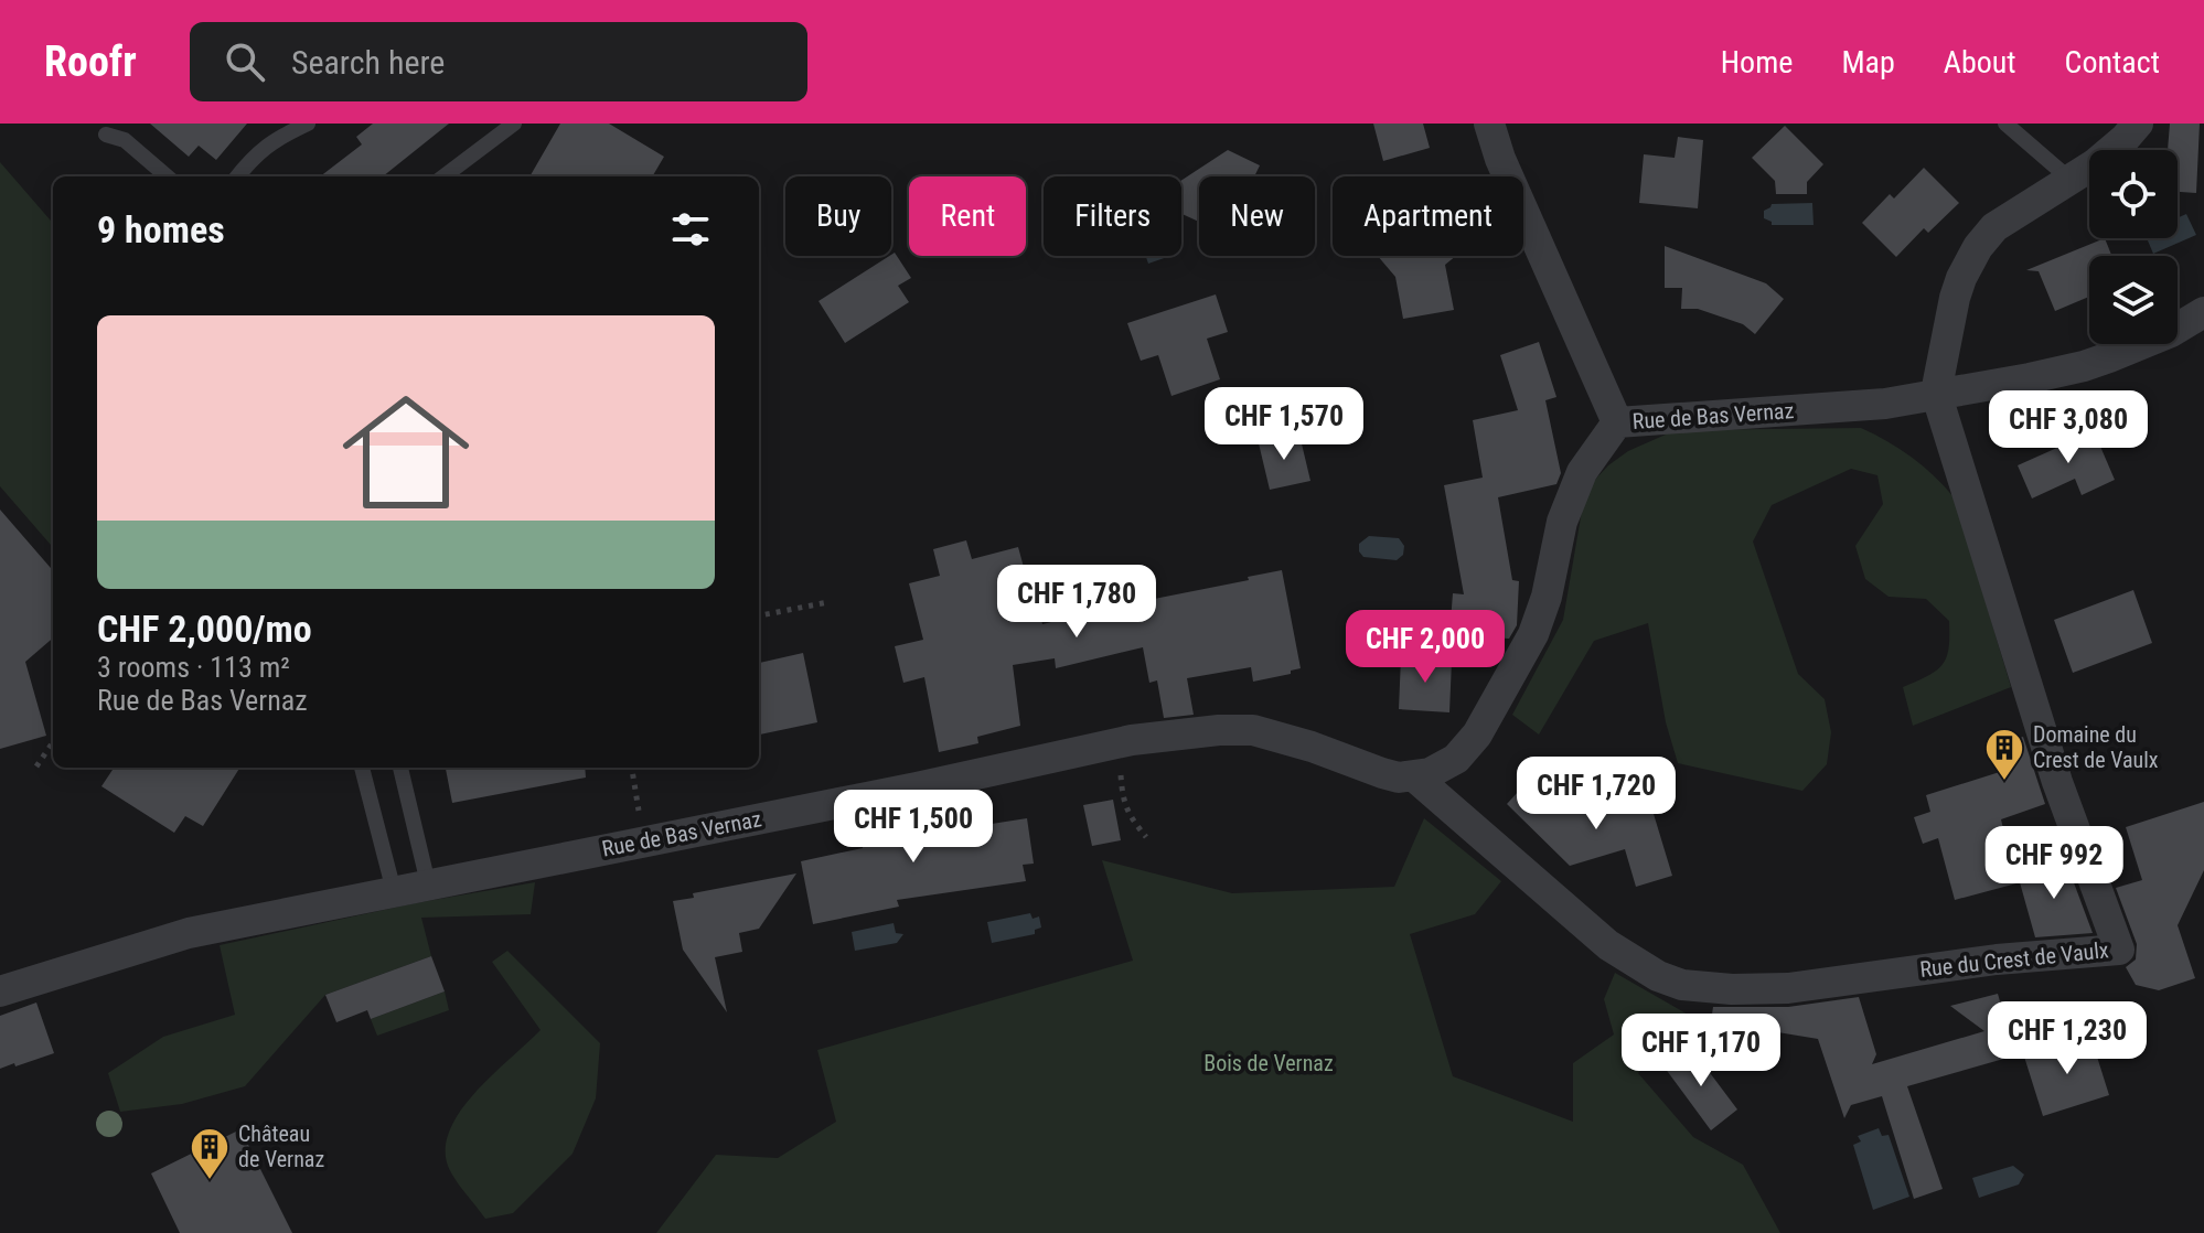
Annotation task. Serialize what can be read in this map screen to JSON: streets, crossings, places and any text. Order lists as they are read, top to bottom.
{
  "streets": {
    "street": ["Rue de Bas Vernaz", "Rue du Crest de Vaulx"]
  },
  "crossings": [
    ["Rue de Bas Vernaz", "Rue du Crest de Vaulx"]
  ],
  "parks": ["Bois de Vernaz"],
  "places": {
    "building": ["Domaine du Crest de Vaulx", "Château de Vernaz"]
  },
  "page": {
    "header": "Roofr",
    "search": "Search here",
    "nav": [
      "Home",
      "Map",
      "About",
      "Contact"
    ],
    "chip": [
      "Buy",
      "Rent",
      "Filters",
      "New",
      "Apartment"
    ],
    "heading": "9 homes",
    "list": [
      {
        "name": "CHF 2,000/mo",
        "note": "3 rooms · 113 m² · Rue de Bas Vernaz"
      }
    ],
    "price": [
      "CHF 1,570",
      "CHF 3,080",
      "CHF 1,780",
      "CHF 2,000",
      "CHF 1,720",
      "CHF 1,500",
      "CHF 992",
      "CHF 1,230",
      "CHF 1,170"
    ]
  }
}
